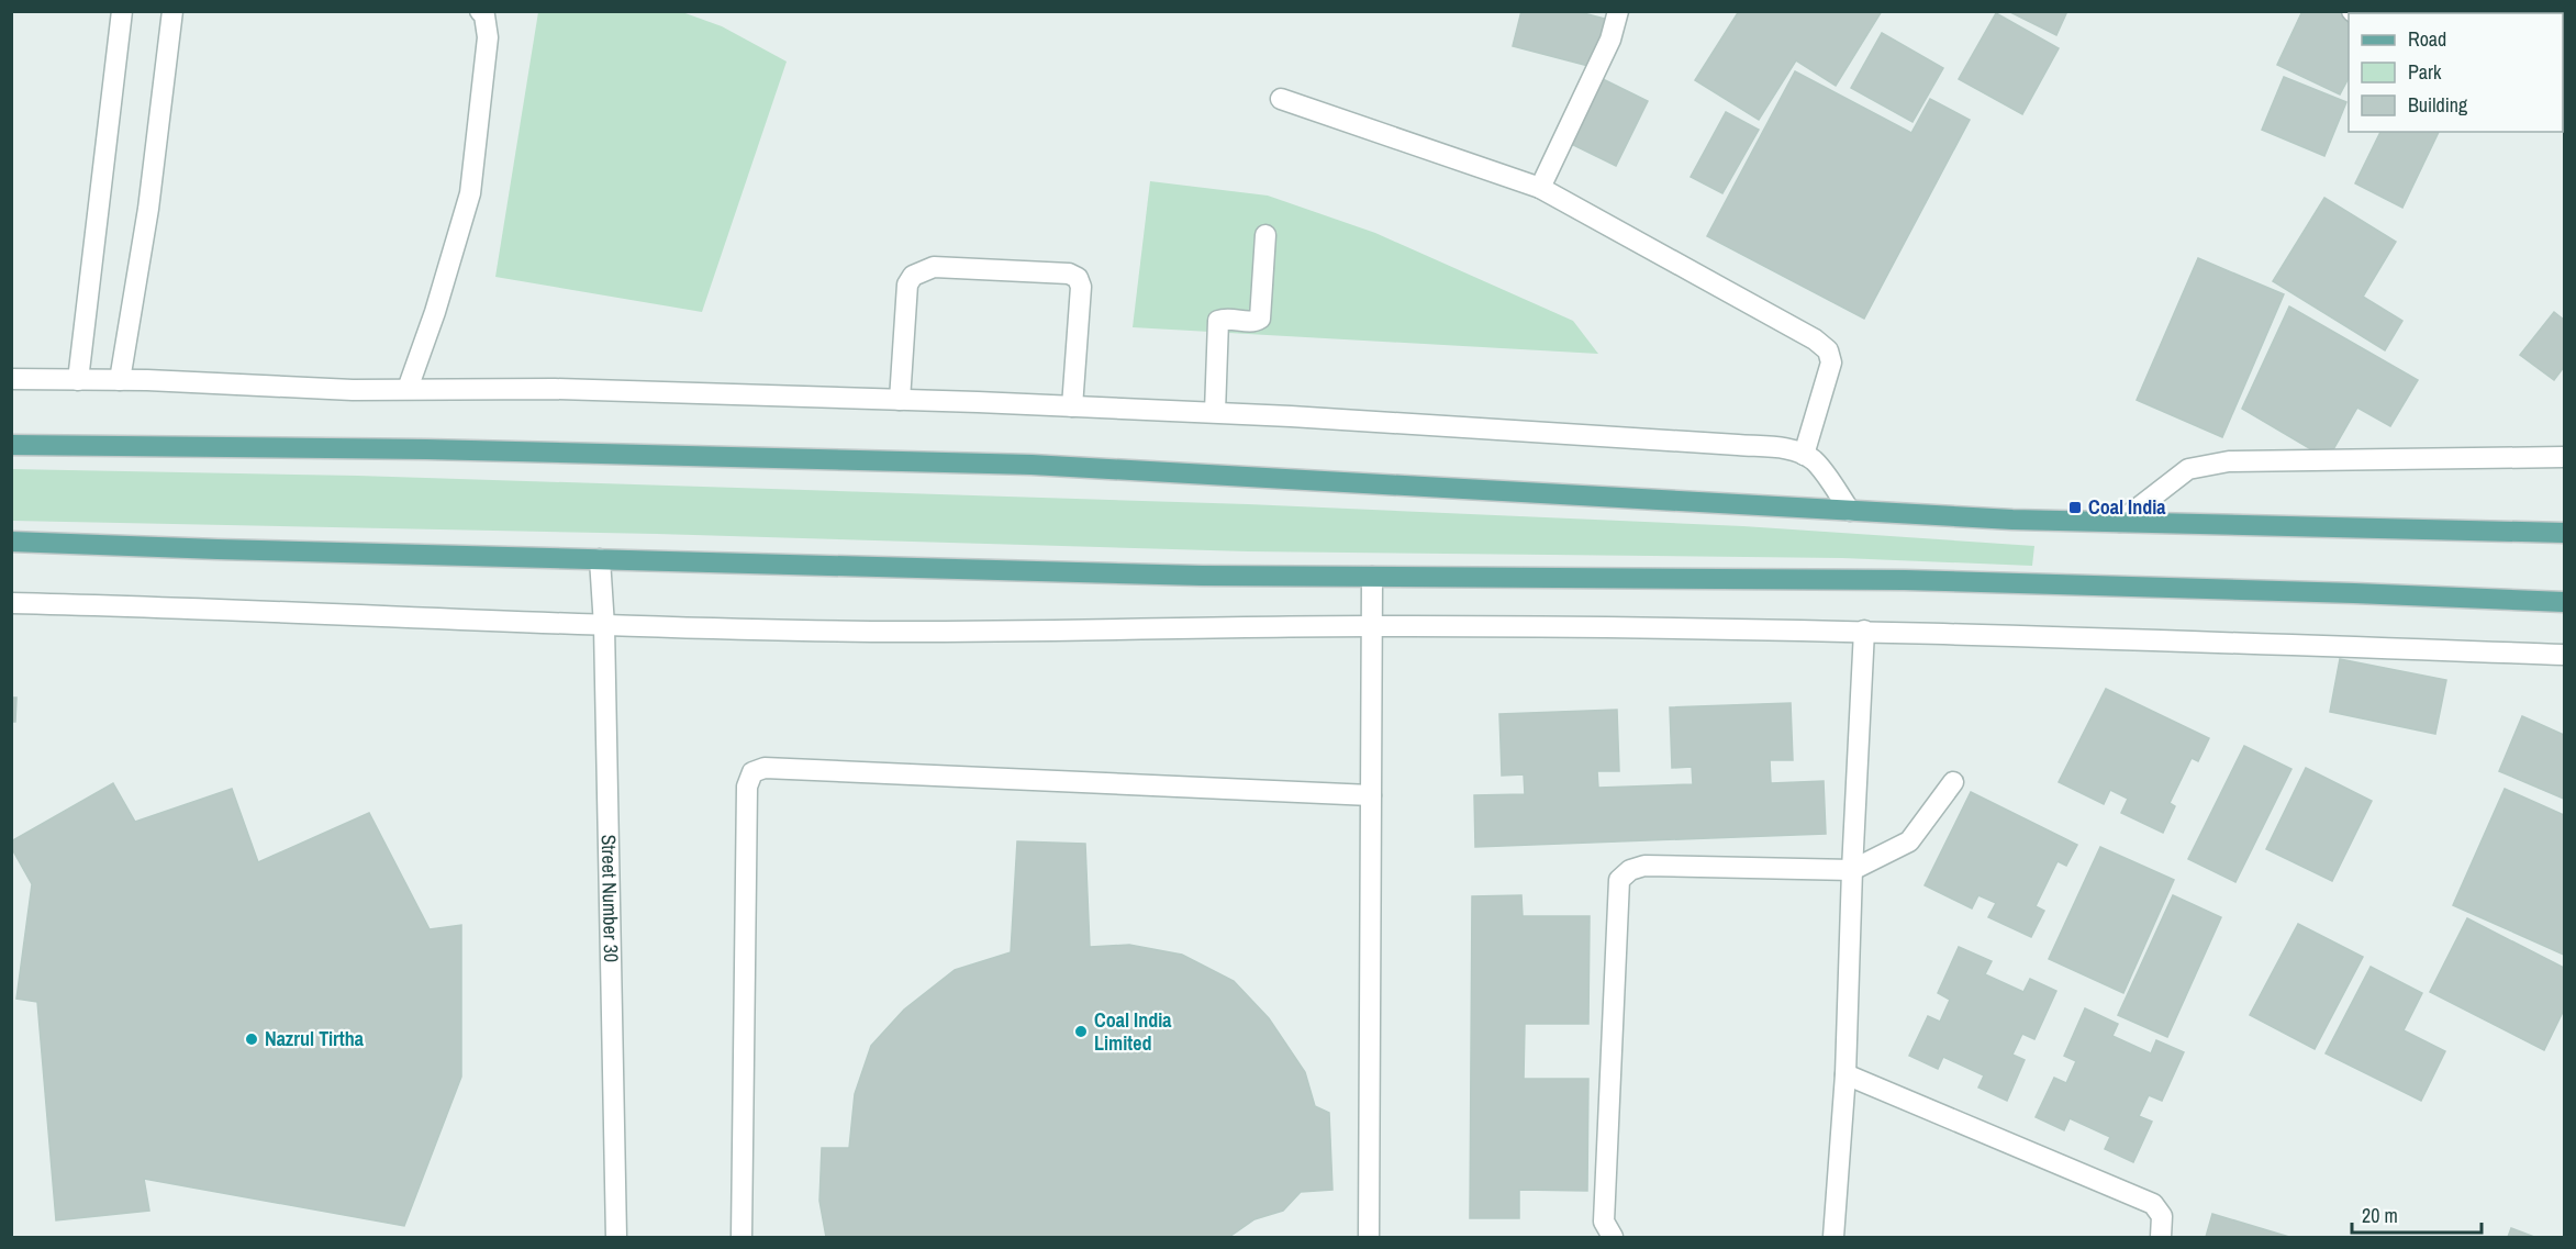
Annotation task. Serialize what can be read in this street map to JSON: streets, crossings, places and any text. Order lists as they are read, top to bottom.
{
  "streets": {
    "street": ["Street Number 30"]
  },
  "places": {
    "transit": ["Coal India"],
    "other": ["Coal India Limited", "Nazrul Tirtha"]
  },
  "legend": ["Road", "Park", "Building"],
  "scale_bar": "20 m"
}
